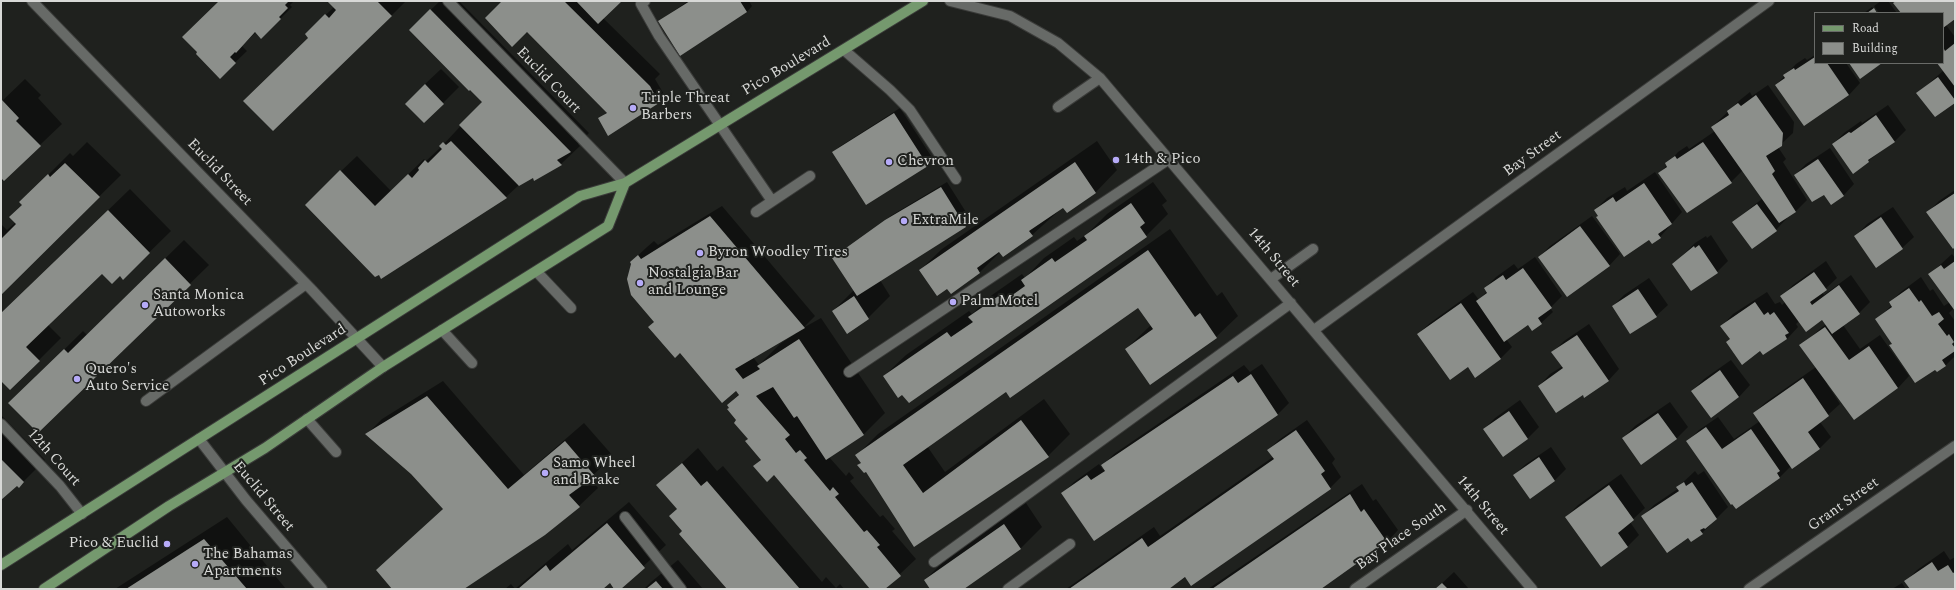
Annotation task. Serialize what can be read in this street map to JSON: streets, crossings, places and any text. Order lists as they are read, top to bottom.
{
  "streets": {
    "main road": ["Pico Boulevard"],
    "street": [
      "Euclid Court",
      "Bay Street",
      "Euclid Street",
      "14th Street",
      "12th Court",
      "Grant Street",
      "Bay Place South"
    ]
  },
  "crossings": [
    ["Pico Boulevard", "Euclid Court"],
    ["Pico Boulevard", "Euclid Street"],
    ["Pico Boulevard", "12th Court"],
    ["Bay Street", "14th Street"],
    ["14th Street", "Bay Place South"]
  ],
  "places": [
    "Triple Threat Barbers",
    "14th & Pico",
    "Chevron",
    "ExtraMile",
    "Byron Woodley Tires",
    "Nostalgia Bar and Lounge",
    "Palm Motel",
    "Santa Monica Autoworks",
    "Quero's Auto Service",
    "Samo Wheel and Brake",
    "Pico & Euclid",
    "The Bahamas Apartments"
  ],
  "legend": ["Road", "Building"]
}
